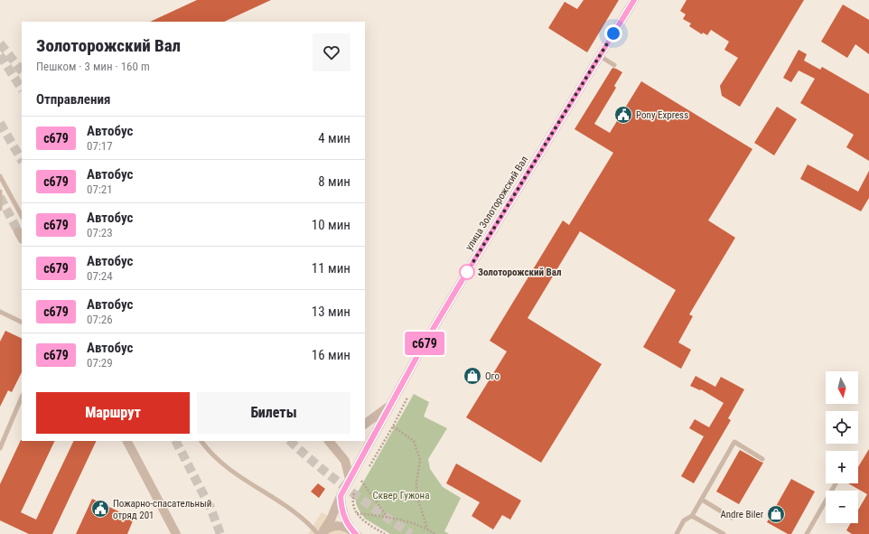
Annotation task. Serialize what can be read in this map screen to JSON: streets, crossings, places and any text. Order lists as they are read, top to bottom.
{
  "streets": {
    "street": ["улица Золоторожский Вал"]
  },
  "parks": ["Сквер Гужона"],
  "places": {
    "public building": ["Pony Express", "Пожарно-спасательный отряд 201"],
    "other": ["Золоторожский Вал"],
    "shop": ["Ого", "Andre Biler"]
  },
  "lines": ["bus line с679"],
  "north": "bottom",
  "page": {
    "on_map": "с679",
    "heading": [
      ["Золоторожский Вал", "Пешком · 3 мин · 160 m"],
      "Отправления"
    ],
    "list": [
      {
        "mark": "с679",
        "name": "Автобус",
        "note": "07:17",
        "value": "4 мин"
      },
      {
        "mark": "с679",
        "name": "Автобус",
        "note": "07:21",
        "value": "8 мин"
      },
      {
        "mark": "с679",
        "name": "Автобус",
        "note": "07:23",
        "value": "10 мин"
      },
      {
        "mark": "с679",
        "name": "Автобус",
        "note": "07:24",
        "value": "11 мин"
      },
      {
        "mark": "с679",
        "name": "Автобус",
        "note": "07:26",
        "value": "13 мин"
      },
      {
        "mark": "с679",
        "name": "Автобус",
        "note": "07:29",
        "value": "16 мин"
      }
    ],
    "map_buttons": ["+", "−"],
    "buttons": ["Маршрут", "Билеты"]
  }
}
